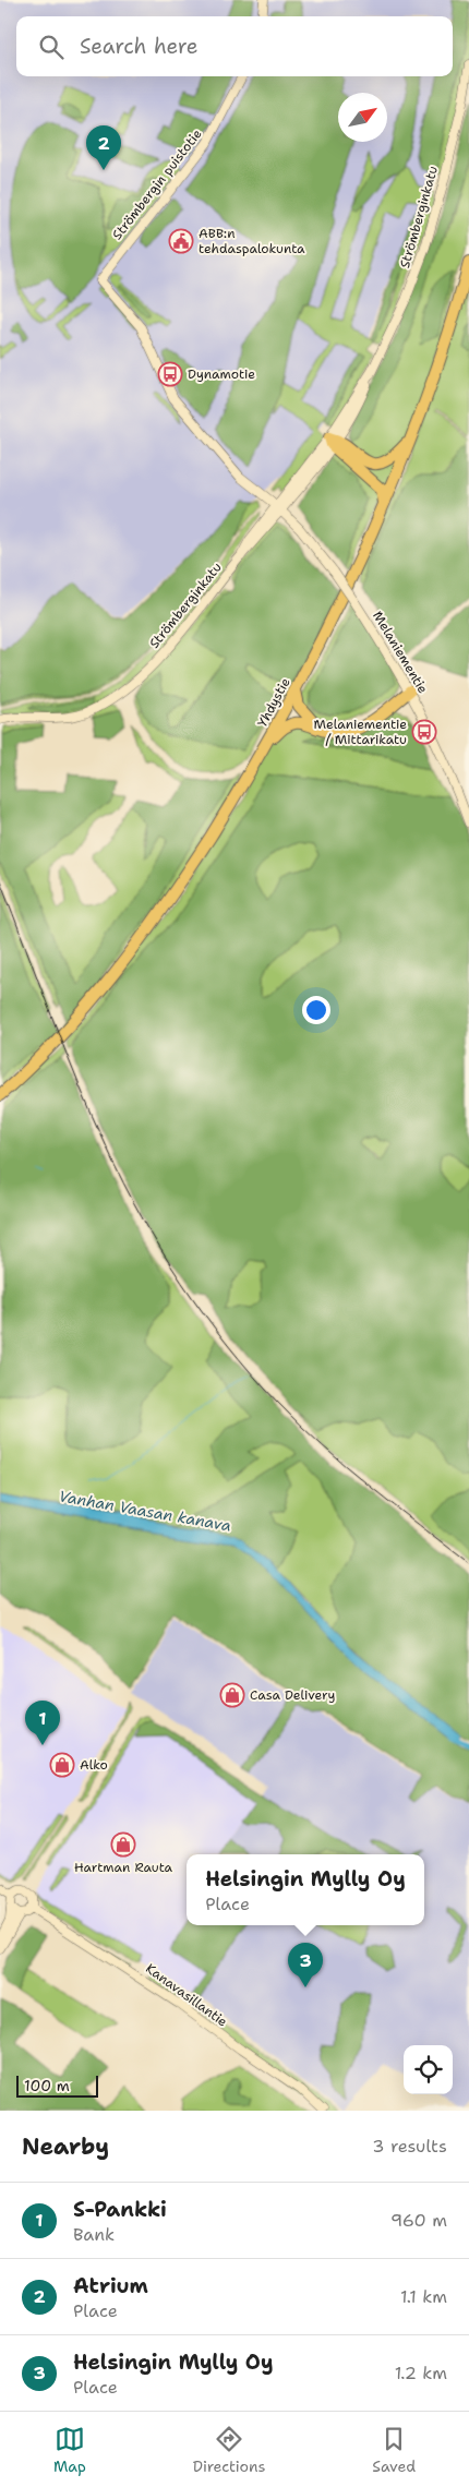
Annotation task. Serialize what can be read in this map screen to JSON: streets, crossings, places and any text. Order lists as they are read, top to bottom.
{
  "streets": {
    "highway": ["Yhdystie"],
    "street": [
      "Strömbergin puistotie",
      "Strömberginkatu",
      "Melaniementie",
      "Kanavasillantie"
    ]
  },
  "crossings": [
    ["Strömbergin puistotie", "Strömberginkatu"],
    ["Strömbergin puistotie", "Melaniementie"],
    ["Strömberginkatu", "Melaniementie"]
  ],
  "water": ["Vanhan Vaasan kanava"],
  "places": {
    "public building": ["ABB:n tehdaspalokunta"],
    "bus stop": ["Dynamotie", "Melaniementie / Mittarikatu"],
    "shop": ["Casa Delivery", "Alko", "Hartman Rauta"]
  },
  "scale_bar": "100 m",
  "north": "top right",
  "page": {
    "search": "Search here",
    "pins": ["2", "1", "3"],
    "popup": ["Helsingin Mylly Oy", "Place"],
    "scale": "100 m",
    "heading": ["Nearby", "3 results"],
    "list": [
      {
        "mark": "1",
        "name": "S-Pankki",
        "note": "Bank",
        "value": "960 m"
      },
      {
        "mark": "2",
        "name": "Atrium",
        "note": "Place",
        "value": "1.1 km"
      },
      {
        "mark": "3",
        "name": "Helsingin Mylly Oy",
        "note": "Place",
        "value": "1.2 km"
      }
    ],
    "nav": ["Map", "Directions", "Saved"]
  }
}
